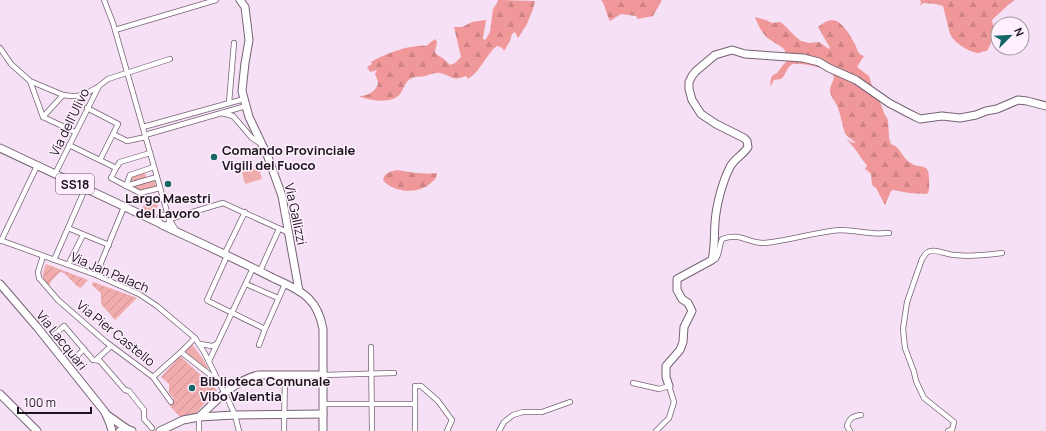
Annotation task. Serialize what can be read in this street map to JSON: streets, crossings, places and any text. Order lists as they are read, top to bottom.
{
  "streets": {
    "street": [
      "Via dell'Ulivo",
      "SS18",
      "Via Gallizzi",
      "Via Jan Palach",
      "Via Pier Castello",
      "Via Lacquari"
    ]
  },
  "crossings": [
    ["Via dell'Ulivo", "SS18"],
    ["SS18", "Via Gallizzi"],
    ["Via Jan Palach", "Via Pier Castello"]
  ],
  "places": ["Comando Provinciale Vigili del Fuoco", "Largo Maestri del Lavoro", "Biblioteca Comunale Vibo Valentia"],
  "scale_bar": "100 m",
  "north": "top right"
}
